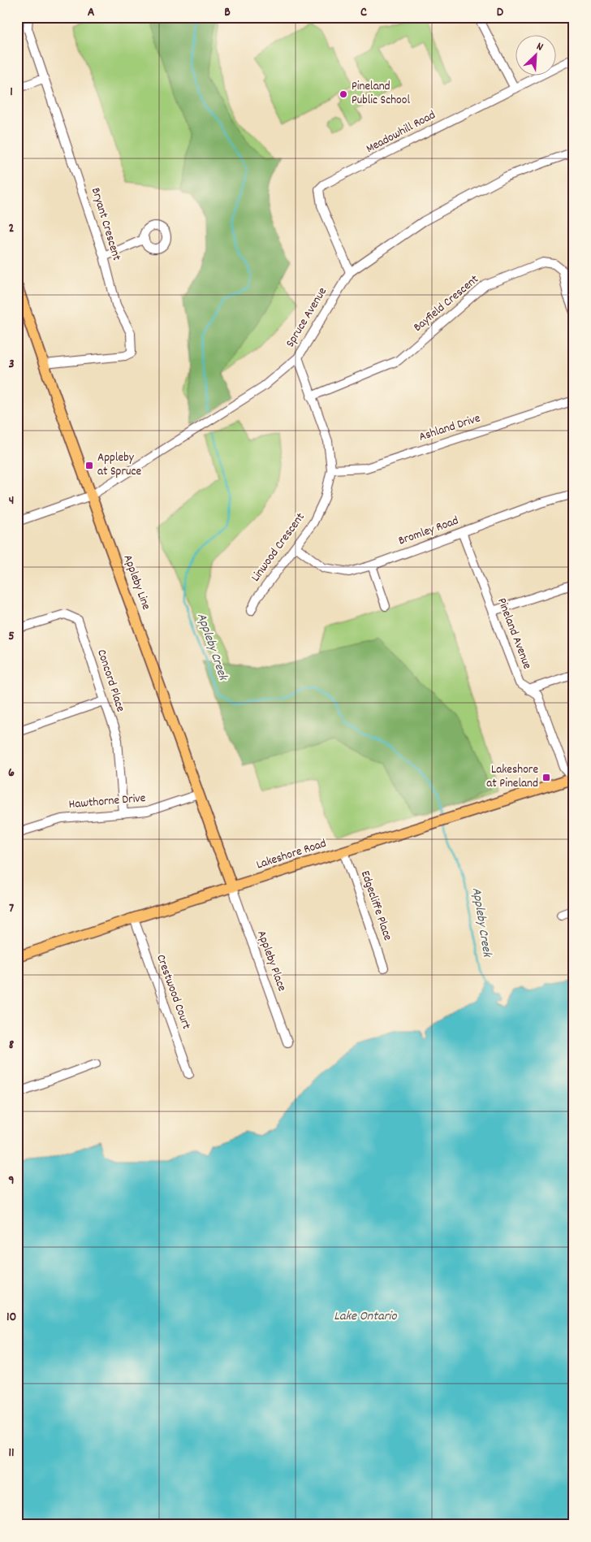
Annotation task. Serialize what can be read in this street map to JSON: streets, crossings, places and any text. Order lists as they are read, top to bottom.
{
  "streets": {
    "main road": ["Appleby Line", "Lakeshore Road"],
    "street": [
      "Meadowhill Road",
      "Bryant Crescent",
      "Bayfield Crescent",
      "Spruce Avenue",
      "Ashland Drive",
      "Bromley Road",
      "Linwood Crescent",
      "Pineland Avenue",
      "Concord Place",
      "Hawthorne Drive",
      "Edgecliffe Place",
      "Appleby Place",
      "Crestwood Court"
    ]
  },
  "crossings": [
    ["Meadowhill Road", "Spruce Avenue"],
    ["Bryant Crescent", "Appleby Line"],
    ["Bayfield Crescent", "Linwood Crescent"],
    ["Spruce Avenue", "Linwood Crescent"],
    ["Spruce Avenue", "Appleby Line"],
    ["Ashland Drive", "Linwood Crescent"],
    ["Bromley Road", "Linwood Crescent"],
    ["Bromley Road", "Pineland Avenue"],
    ["Appleby Line", "Hawthorne Drive"],
    ["Appleby Line", "Lakeshore Road"],
    ["Appleby Line", "Appleby Place"],
    ["Pineland Avenue", "Lakeshore Road"],
    ["Concord Place", "Hawthorne Drive"],
    ["Lakeshore Road", "Edgecliffe Place"],
    ["Lakeshore Road", "Appleby Place"],
    ["Lakeshore Road", "Crestwood Court"]
  ],
  "water": ["Appleby Creek", "Lake Ontario"],
  "places": {
    "other": ["Pineland Public School"],
    "transit": ["Appleby at Spruce", "Lakeshore at Pineland"]
  },
  "north": "top right",
  "grid": {
    "columns": [
      "A",
      "B",
      "C",
      "D"
    ],
    "rows": [
      "1",
      "2",
      "3",
      "4",
      "5",
      "6",
      "7",
      "8",
      "9",
      "10",
      "11"
    ]
  }
}
